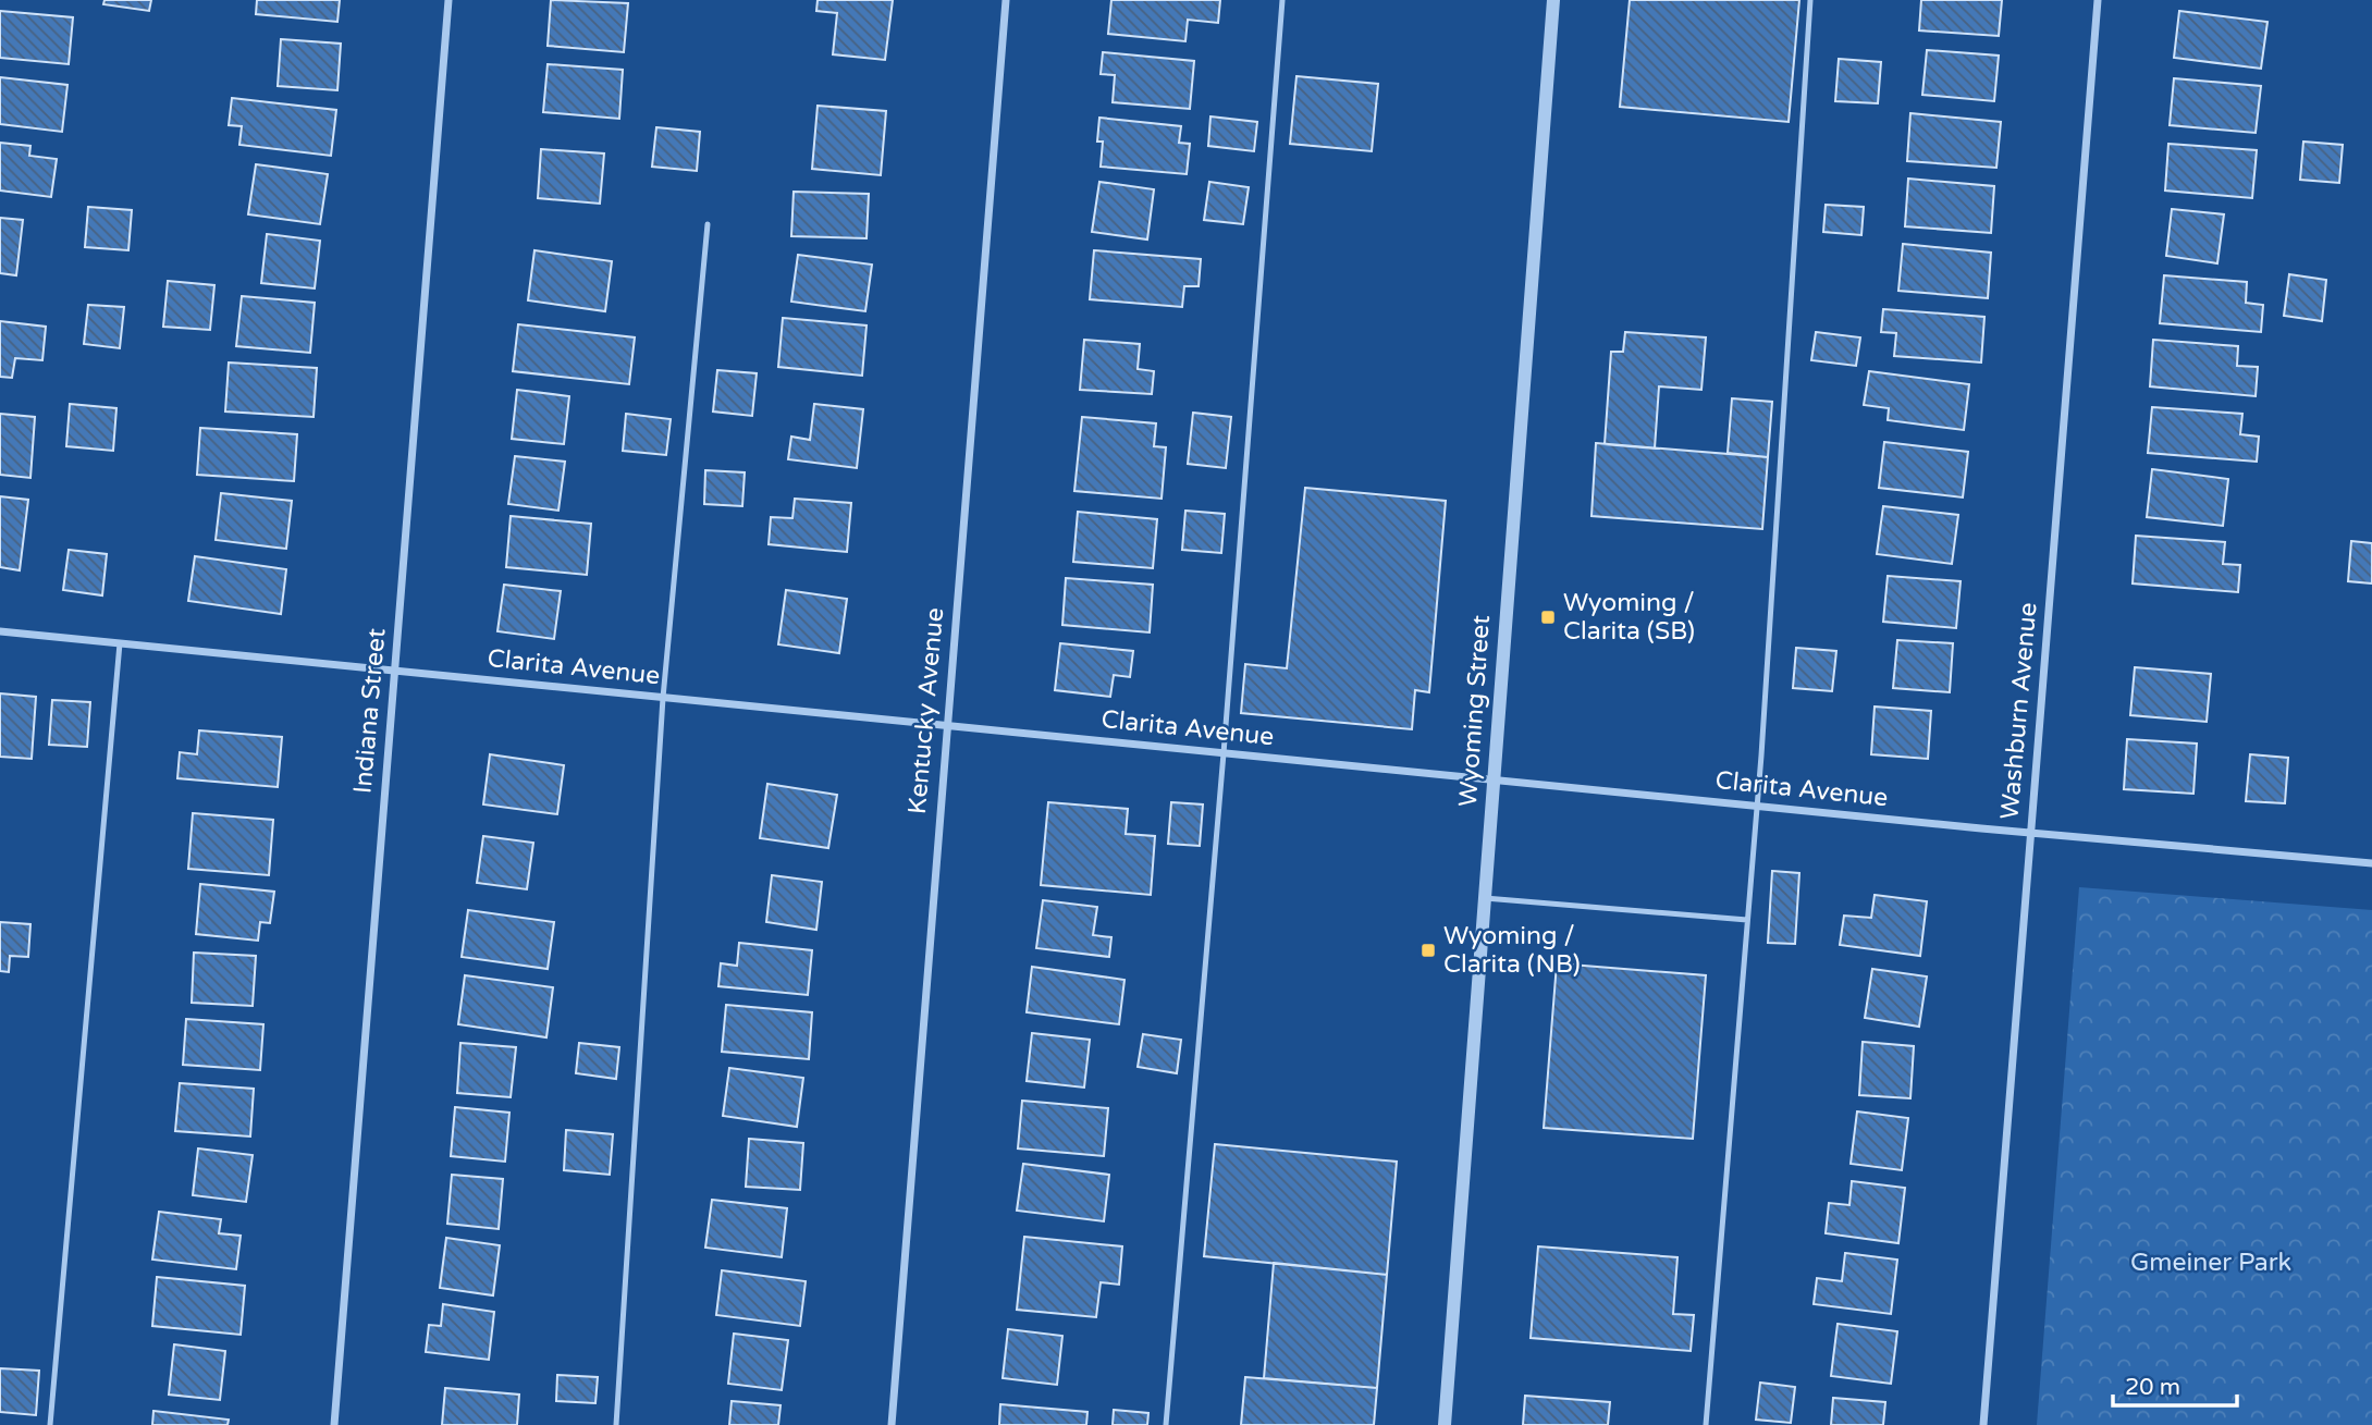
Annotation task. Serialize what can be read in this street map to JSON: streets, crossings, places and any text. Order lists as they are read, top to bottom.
{
  "streets": {
    "street": [
      "Clarita Avenue",
      "Indiana Street",
      "Kentucky Avenue",
      "Wyoming Street",
      "Washburn Avenue"
    ]
  },
  "crossings": [
    ["Clarita Avenue", "Indiana Street"],
    ["Clarita Avenue", "Kentucky Avenue"],
    ["Clarita Avenue", "Wyoming Street"],
    ["Clarita Avenue", "Washburn Avenue"]
  ],
  "parks": ["Gmeiner Park"],
  "places": {
    "transit": ["Wyoming / Clarita (SB)", "Wyoming / Clarita (NB)"]
  },
  "scale_bar": "20 m"
}
